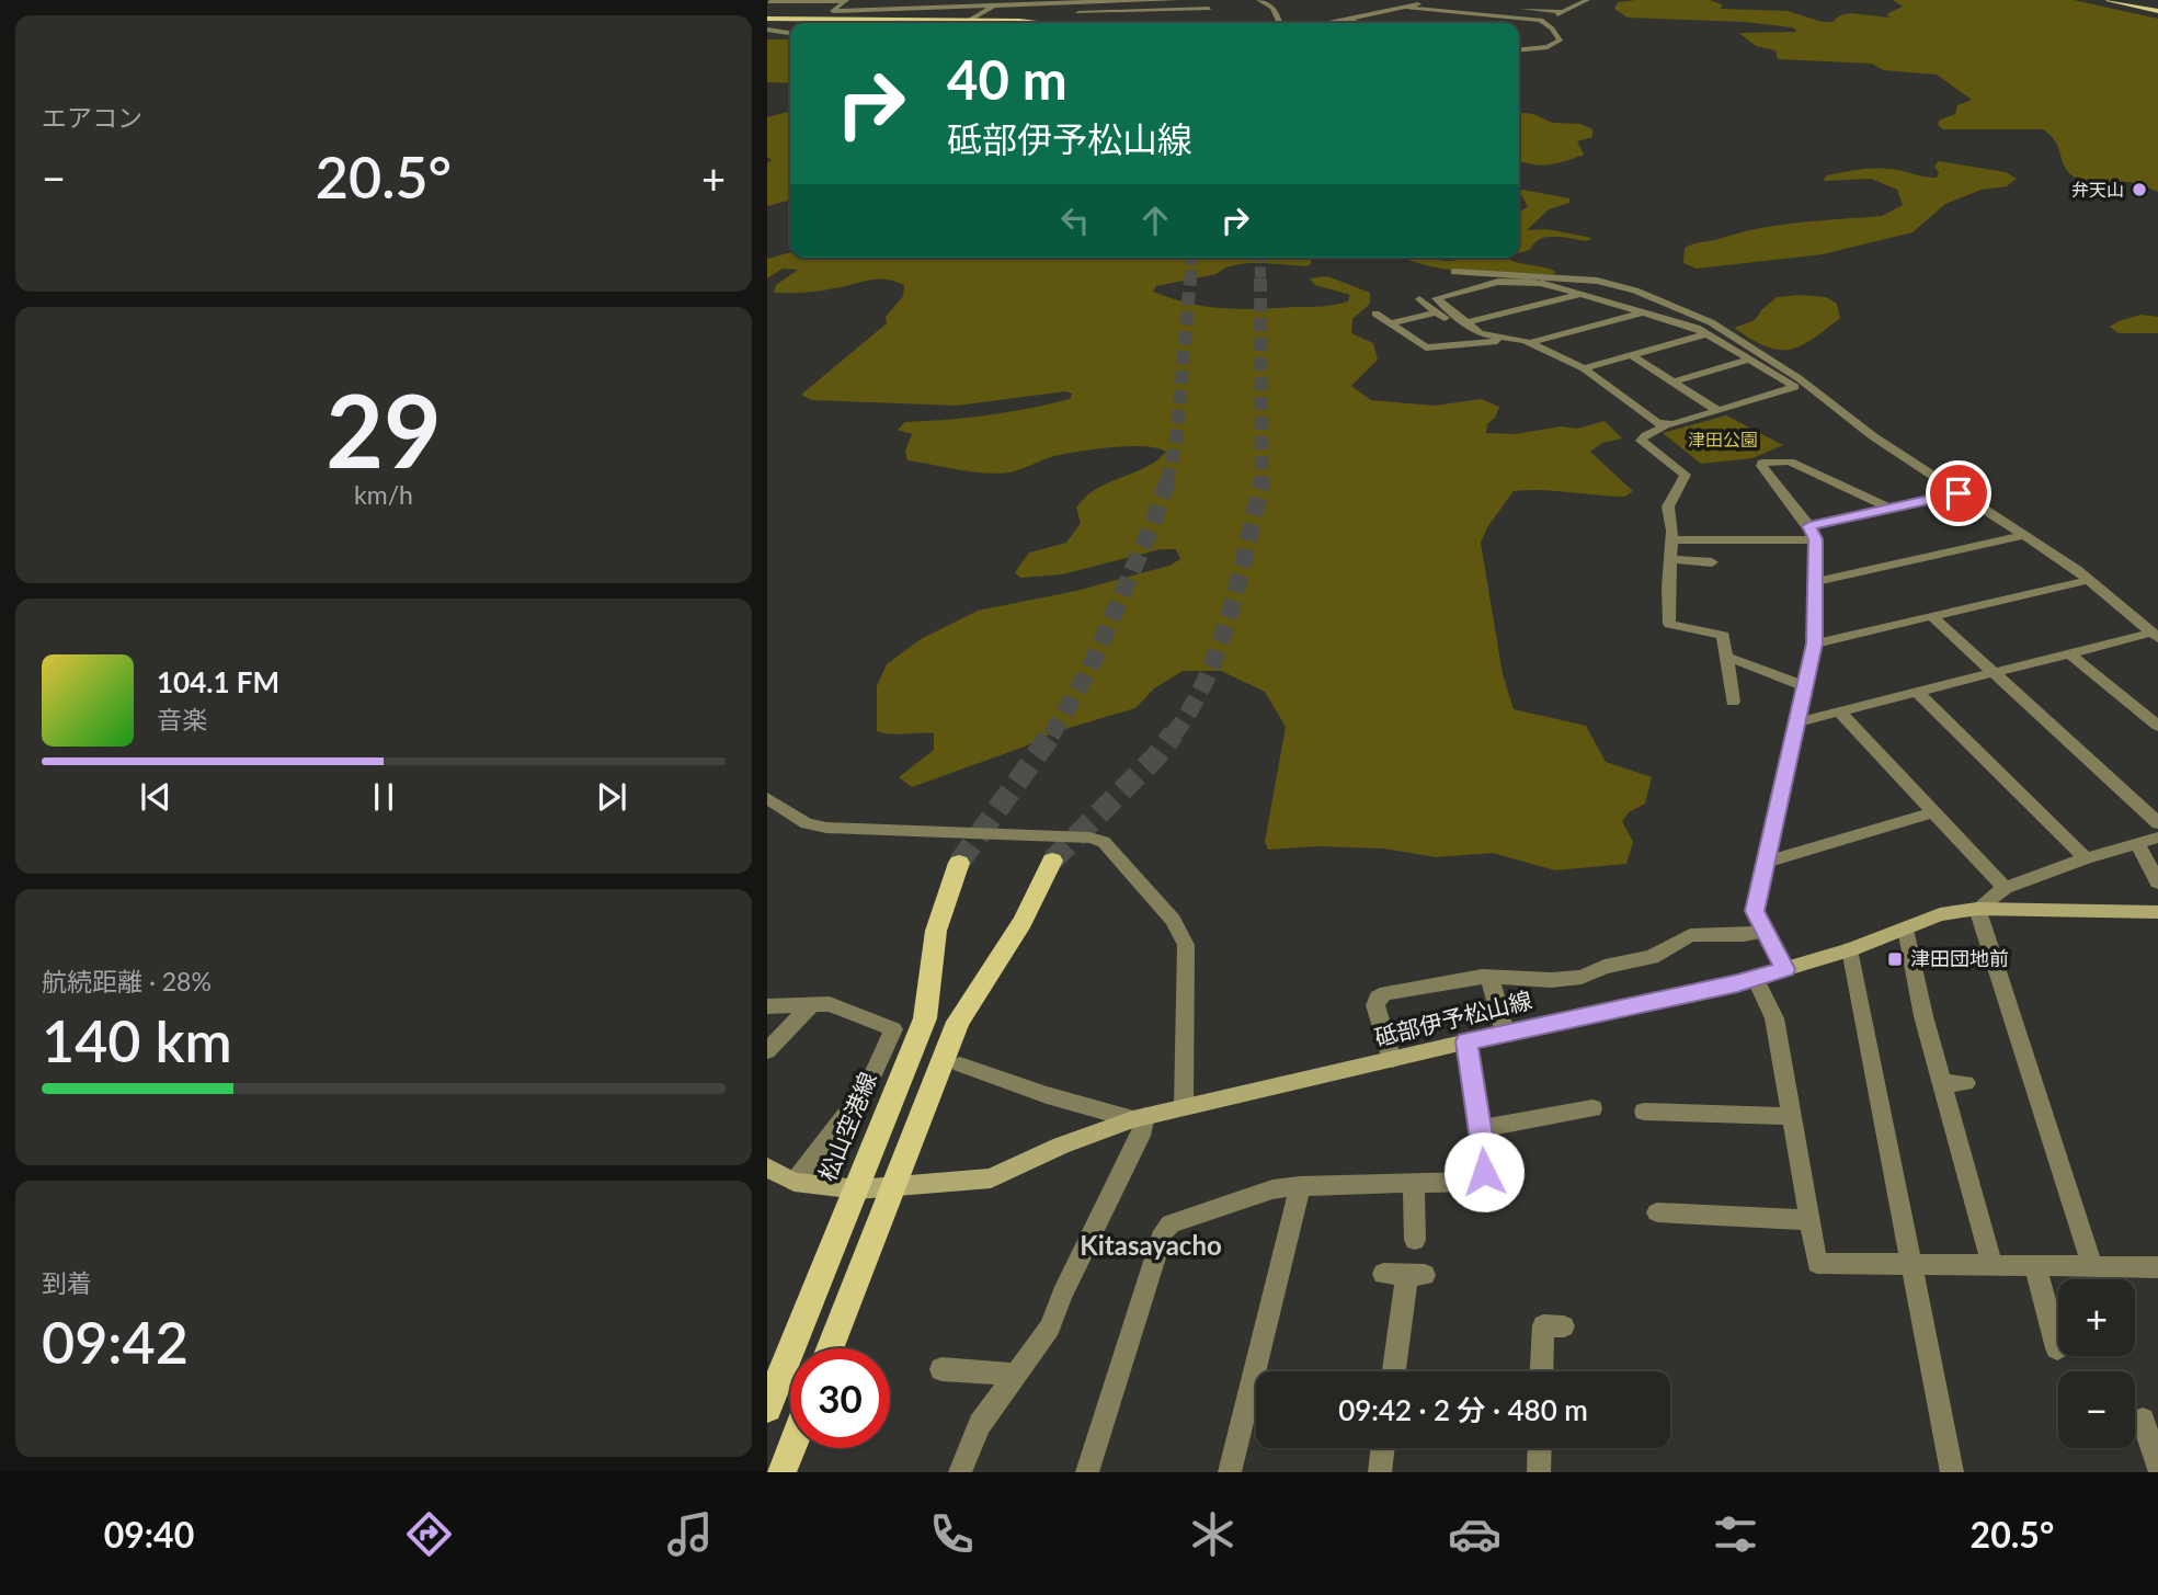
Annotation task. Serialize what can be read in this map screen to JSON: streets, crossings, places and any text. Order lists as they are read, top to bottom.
{
  "streets": {
    "main road": ["砥部伊予松山線", "松山空港線"]
  },
  "crossings": [
    ["砥部伊予松山線", "松山空港線"]
  ],
  "districts": ["Kitasayacho"],
  "parks": ["津田公園"],
  "places": {
    "other": ["弁天山"],
    "transit": ["津田団地前"]
  },
  "page": {
    "tile": [
      "エアコン",
      ["29", "km/h"],
      ["航続距離 · 28%", "140 km"],
      ["到着", "09:42"]
    ],
    "turn": ["40 m", "砥部伊予松山線"],
    "heat": ["−", "20.5°", "+"],
    "song": ["104.1 FM", "音楽"],
    "map_buttons": ["+", "−"],
    "limit": "30",
    "trip": "09:42 · 2 分 · 480 m",
    "tabs": ["09:40", "20.5°"]
  }
}
